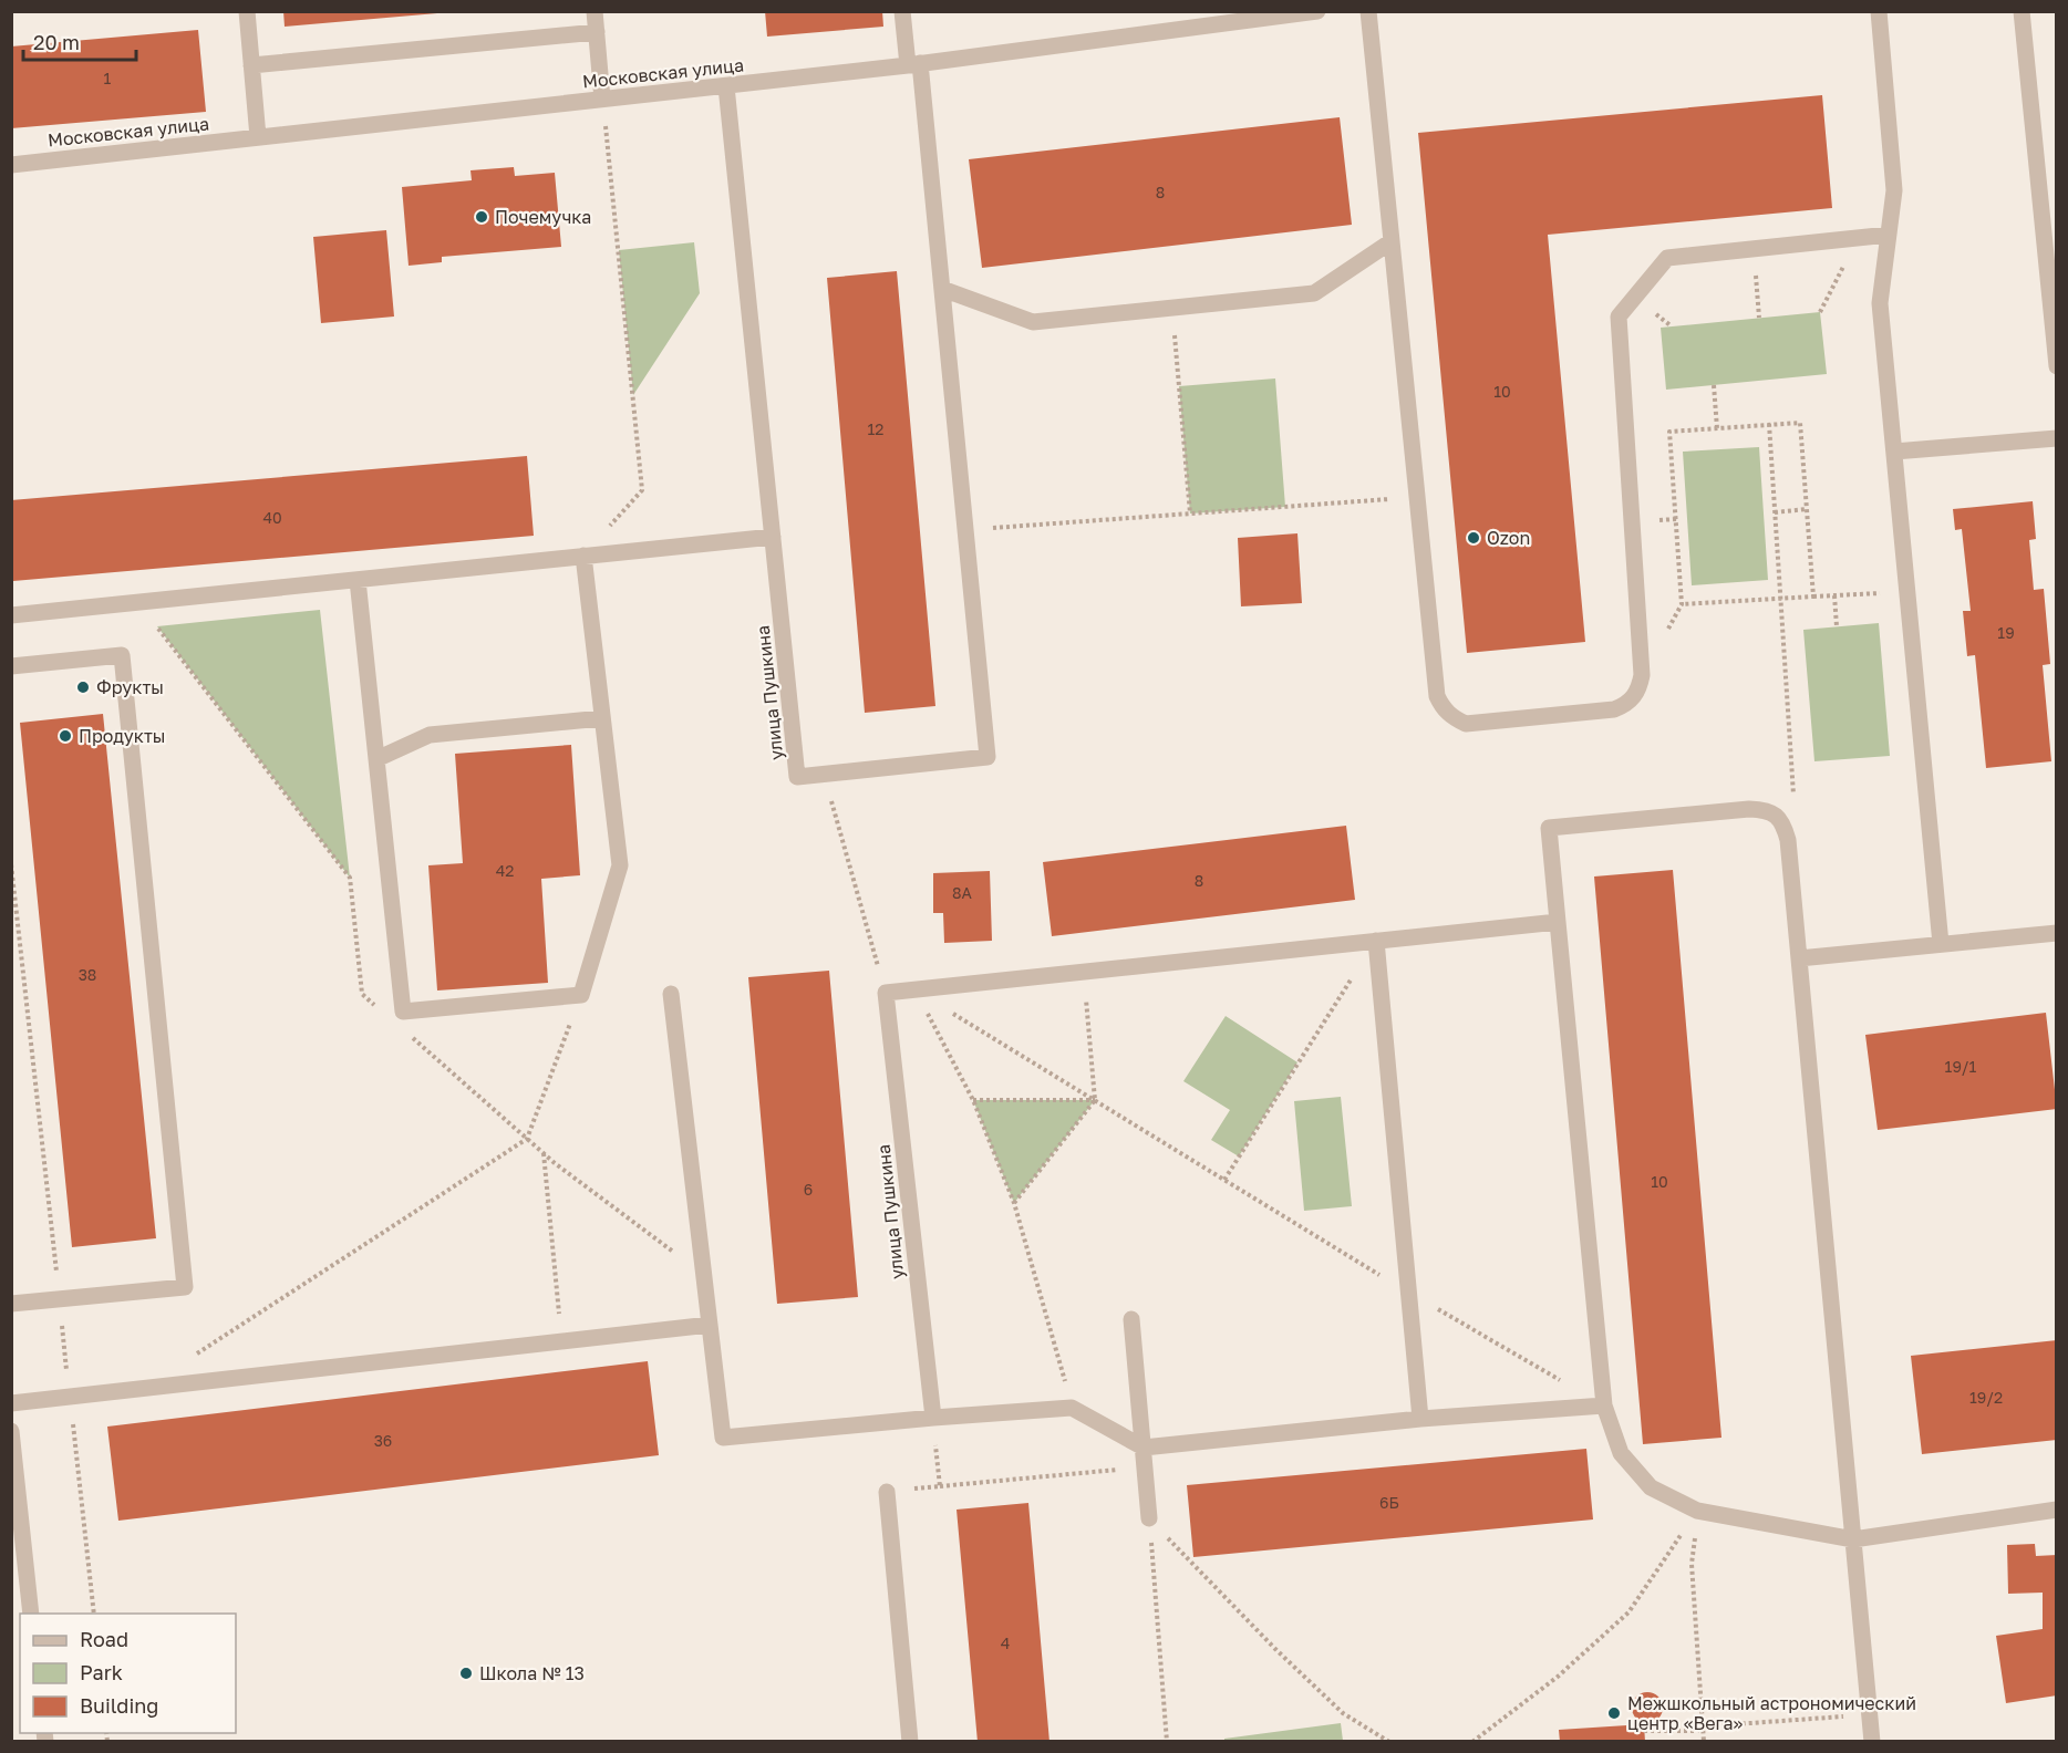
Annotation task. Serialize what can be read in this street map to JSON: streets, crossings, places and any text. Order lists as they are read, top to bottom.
{
  "streets": {
    "street": ["Московская улица", "улица Пушкина"]
  },
  "crossings": [
    ["Московская улица", "улица Пушкина"]
  ],
  "places": [
    "Почемучка",
    "Ozon",
    "Фрукты",
    "Продукты",
    "Школа № 13",
    "Межшкольный астрономический центр «Вега»"
  ],
  "house_numbers": [
    "1",
    "8",
    "10",
    "12",
    "40",
    "19",
    "42",
    "8",
    "8А",
    "38",
    "19/1",
    "10",
    "6",
    "19/2",
    "36",
    "6Б",
    "4"
  ],
  "legend": ["Road", "Park", "Building"],
  "scale_bar": "20 m"
}
